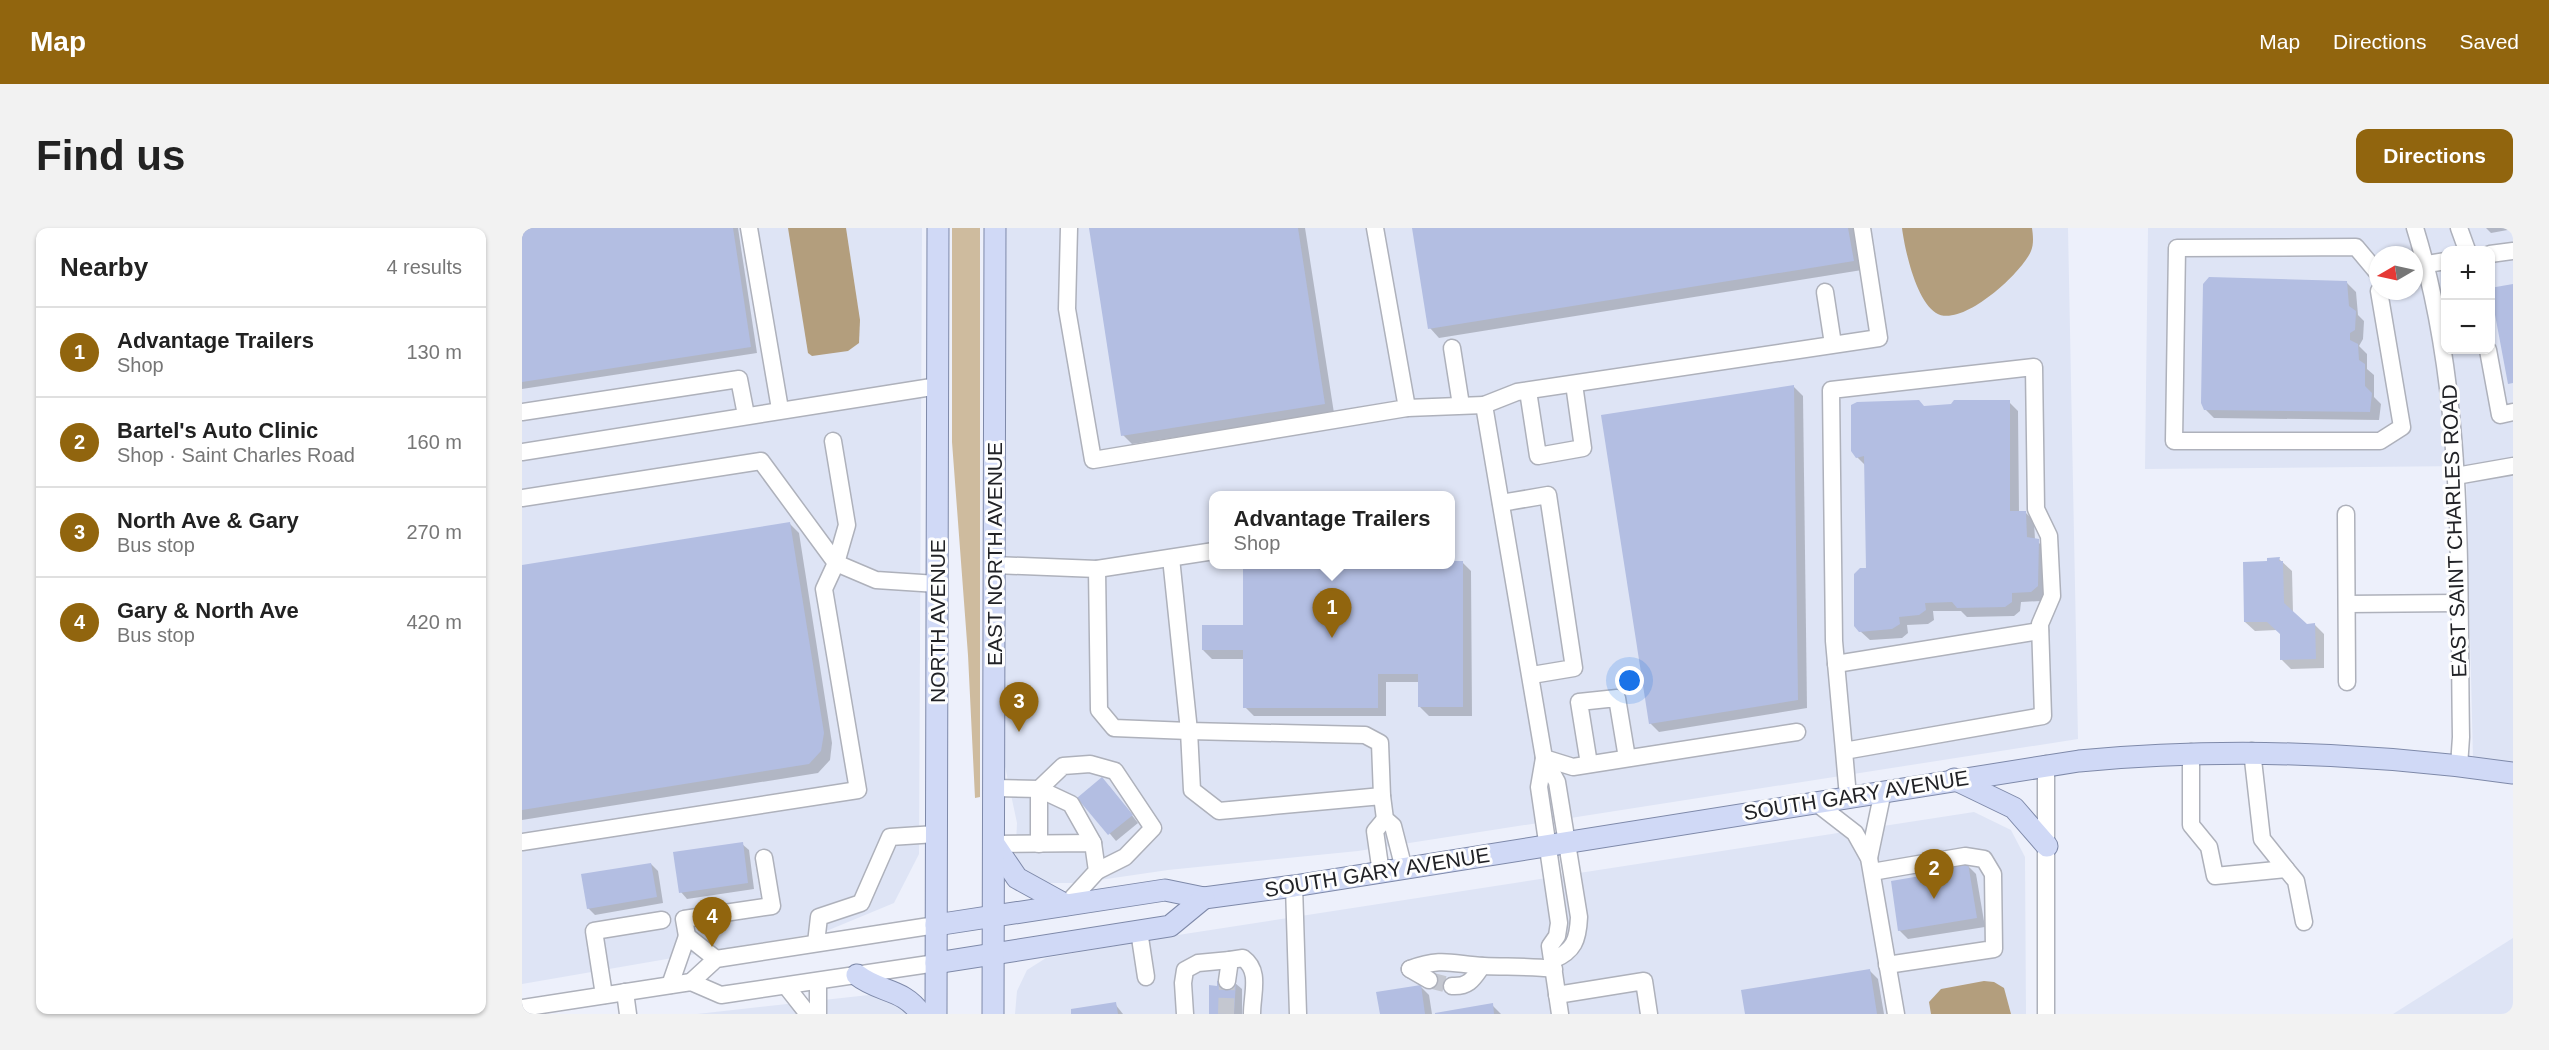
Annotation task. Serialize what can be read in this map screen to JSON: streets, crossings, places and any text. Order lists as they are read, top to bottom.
{
  "streets": {
    "main road": ["EAST NORTH AVENUE", "NORTH AVENUE", "SOUTH GARY AVENUE"],
    "street": ["EAST SAINT CHARLES ROAD"]
  },
  "crossings": [
    ["EAST SAINT CHARLES ROAD", "SOUTH GARY AVENUE"],
    ["EAST NORTH AVENUE", "SOUTH GARY AVENUE"],
    ["NORTH AVENUE", "SOUTH GARY AVENUE"]
  ],
  "north": "left",
  "page": {
    "header": "Map",
    "nav": ["Map", "Directions", "Saved"],
    "buttons": "Directions",
    "title": "Find us",
    "heading": ["Nearby", "4 results"],
    "map_buttons": ["+", "−"],
    "list": [
      {
        "mark": "1",
        "name": "Advantage Trailers",
        "note": "Shop",
        "value": "130 m"
      },
      {
        "mark": "2",
        "name": "Bartel's Auto Clinic",
        "note": "Shop · Saint Charles Road",
        "value": "160 m"
      },
      {
        "mark": "3",
        "name": "North Ave & Gary",
        "note": "Bus stop",
        "value": "270 m"
      },
      {
        "mark": "4",
        "name": "Gary & North Ave",
        "note": "Bus stop",
        "value": "420 m"
      }
    ],
    "popup": ["Advantage Trailers", "Shop"],
    "pins": [
      "1",
      "3",
      "2",
      "4"
    ]
  }
}
